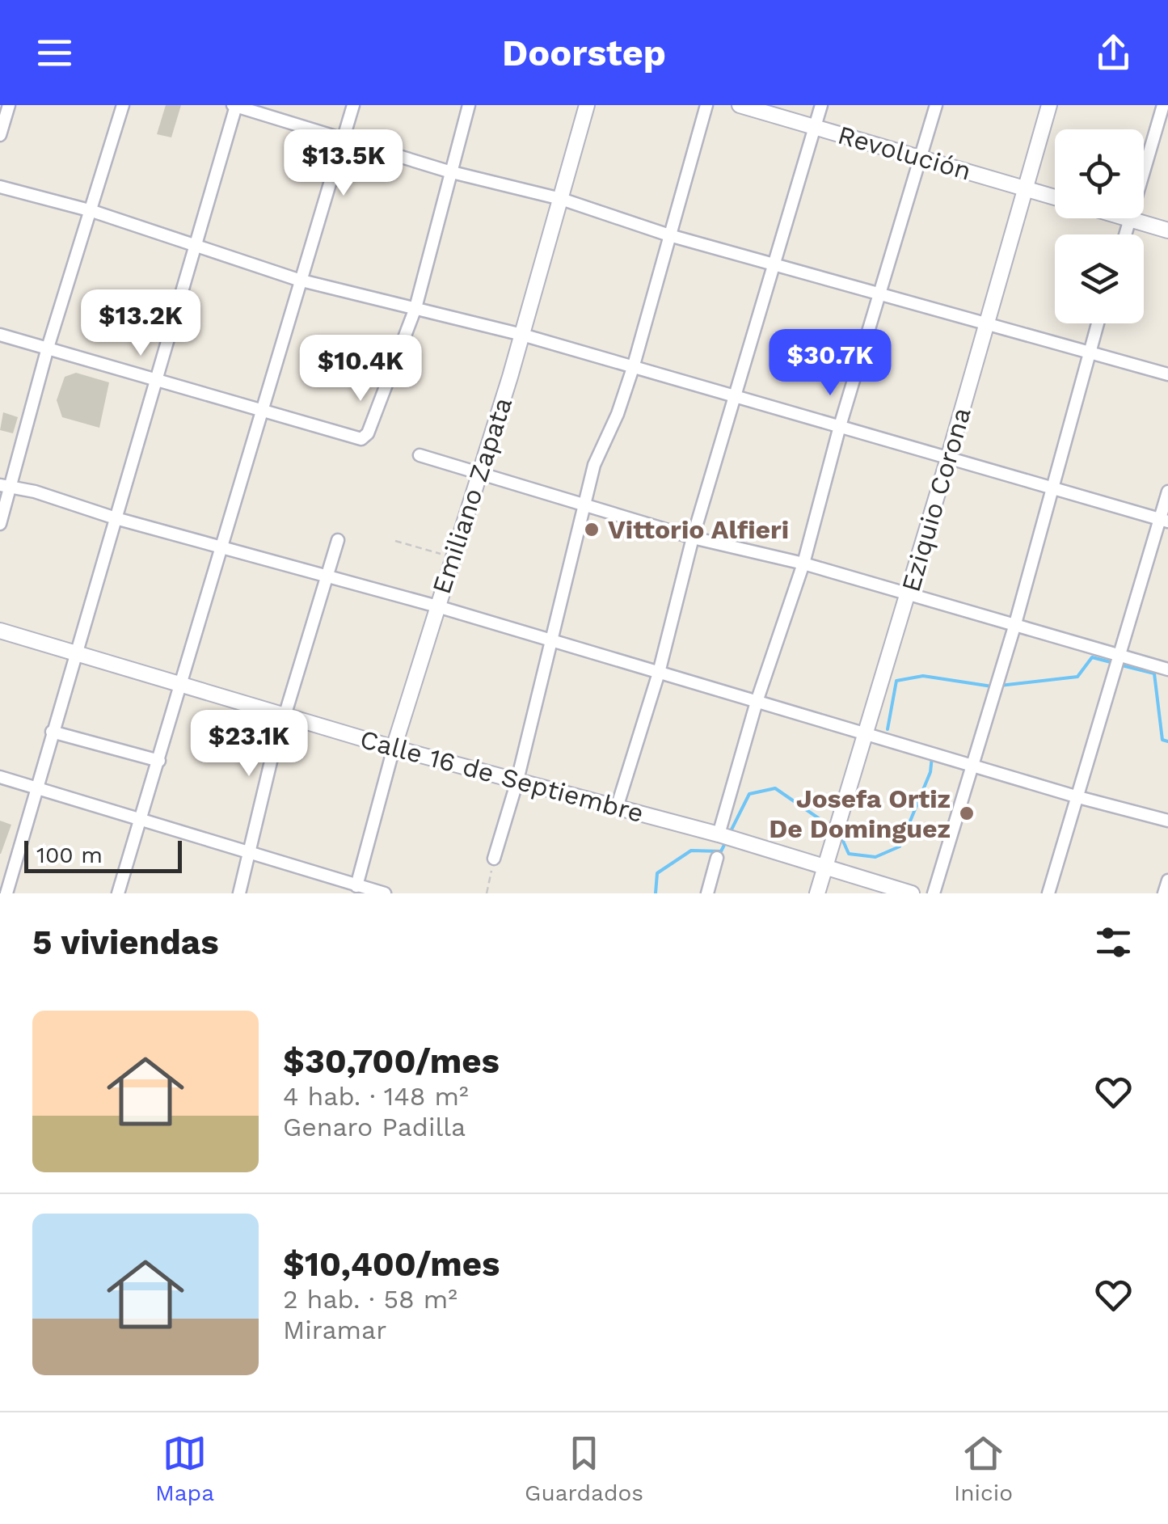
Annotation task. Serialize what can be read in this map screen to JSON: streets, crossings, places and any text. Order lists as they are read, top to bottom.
{
  "streets": {
    "street": [
      "Revolución",
      "Emiliano Zapata",
      "Eziquio Corona",
      "Calle 16 de Septiembre"
    ]
  },
  "crossings": [
    ["Revolución", "Eziquio Corona"],
    ["Emiliano Zapata", "Calle 16 de Septiembre"],
    ["Eziquio Corona", "Calle 16 de Septiembre"]
  ],
  "places": ["Vittorio Alfieri", "Josefa Ortiz De Dominguez"],
  "scale_bar": "100 m",
  "page": {
    "header": "Doorstep",
    "price": [
      "$13.5K",
      "$13.2K",
      "$30.7K",
      "$10.4K",
      "$23.1K"
    ],
    "scale": "100 m",
    "heading": "5 viviendas",
    "list": [
      {
        "name": "$30,700/mes",
        "note": "4 hab. · 148 m² · Genaro Padilla"
      },
      {
        "name": "$10,400/mes",
        "note": "2 hab. · 58 m² · Miramar"
      }
    ],
    "tabs": ["Mapa", "Guardados", "Inicio"]
  }
}
